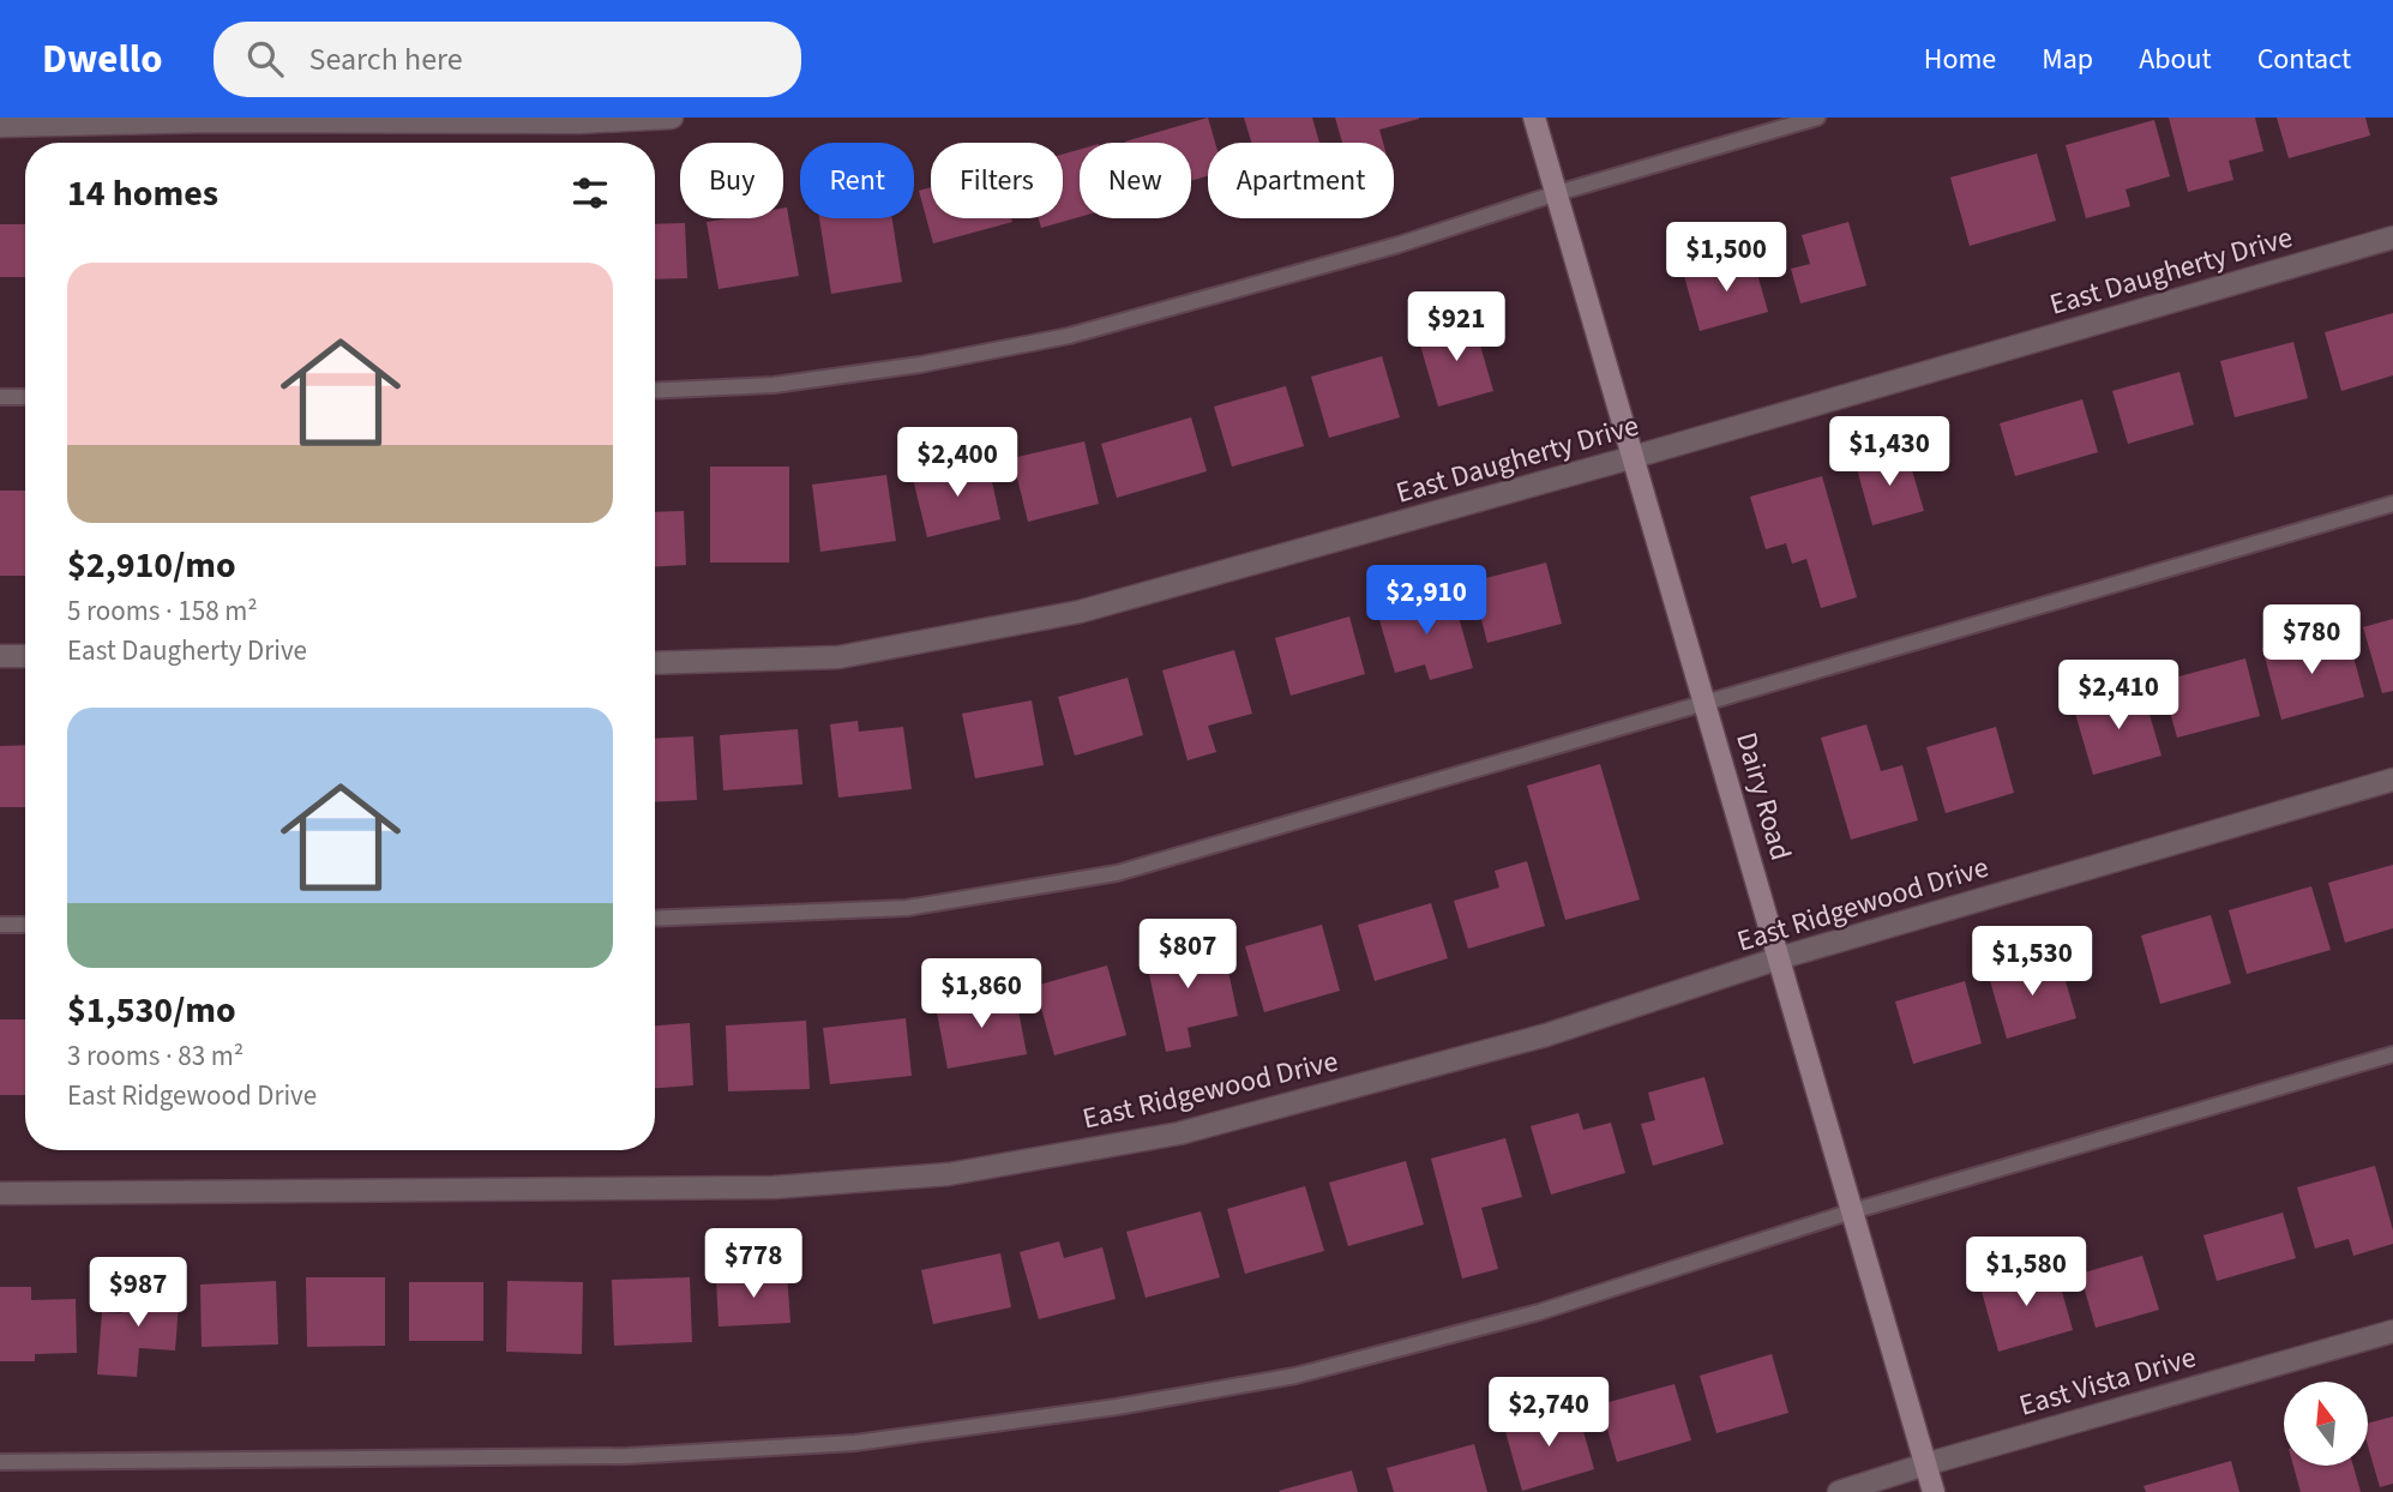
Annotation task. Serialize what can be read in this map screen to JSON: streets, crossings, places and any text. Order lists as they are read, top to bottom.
{
  "streets": {
    "street": [
      "East Daugherty Drive",
      "Dairy Road",
      "East Ridgewood Drive",
      "East Vista Drive"
    ]
  },
  "crossings": [
    ["East Daugherty Drive", "Dairy Road"],
    ["Dairy Road", "East Ridgewood Drive"],
    ["Dairy Road", "East Vista Drive"]
  ],
  "north": "top",
  "page": {
    "header": "Dwello",
    "search": "Search here",
    "nav": [
      "Home",
      "Map",
      "About",
      "Contact"
    ],
    "chip": [
      "Buy",
      "Rent",
      "Filters",
      "New",
      "Apartment"
    ],
    "heading": "14 homes",
    "price": [
      "$1,500",
      "$921",
      "$1,430",
      "$2,400",
      "$2,910",
      "$780",
      "$2,410",
      "$807",
      "$1,530",
      "$1,860",
      "$778",
      "$1,580",
      "$987",
      "$2,740"
    ],
    "list": [
      {
        "name": "$2,910/mo",
        "note": "5 rooms · 158 m² · East Daugherty Drive"
      },
      {
        "name": "$1,530/mo",
        "note": "3 rooms · 83 m² · East Ridgewood Drive"
      }
    ]
  }
}
